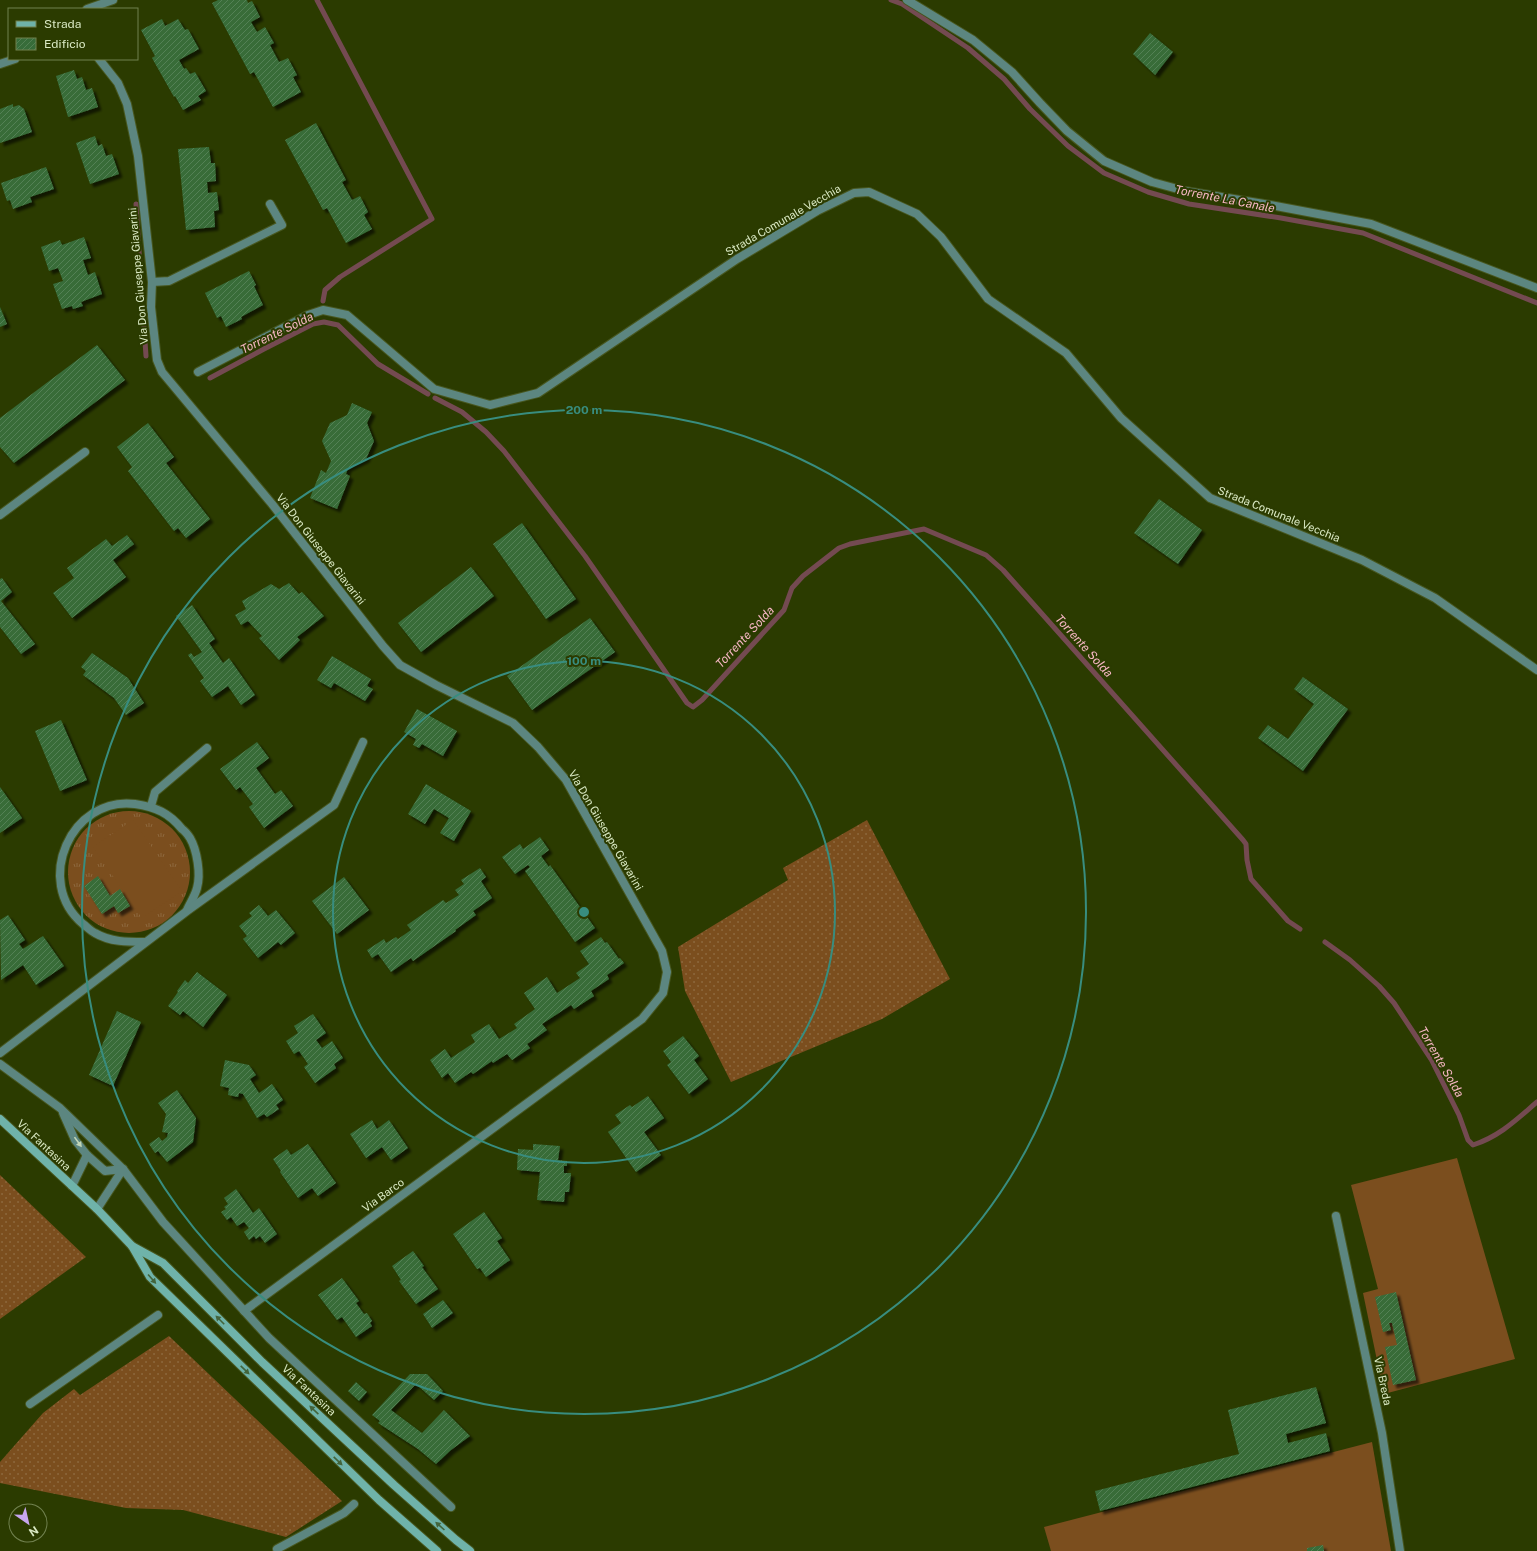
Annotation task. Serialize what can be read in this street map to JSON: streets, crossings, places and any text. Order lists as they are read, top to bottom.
{
  "streets": {
    "street": [
      "Strada Comunale Vecchia",
      "Via Don Giuseppe Giavarini",
      "Via Fantasina",
      "Via Barco",
      "Via Breda"
    ]
  },
  "crossings": [
    ["Via Don Giuseppe Giavarini", "Via Barco"]
  ],
  "water": ["Torrente La Canale", "Torrente Solda"],
  "legend": ["Strada", "Edificio"],
  "north": "bottom right",
  "rings": ["200 m", "100 m"]
}
